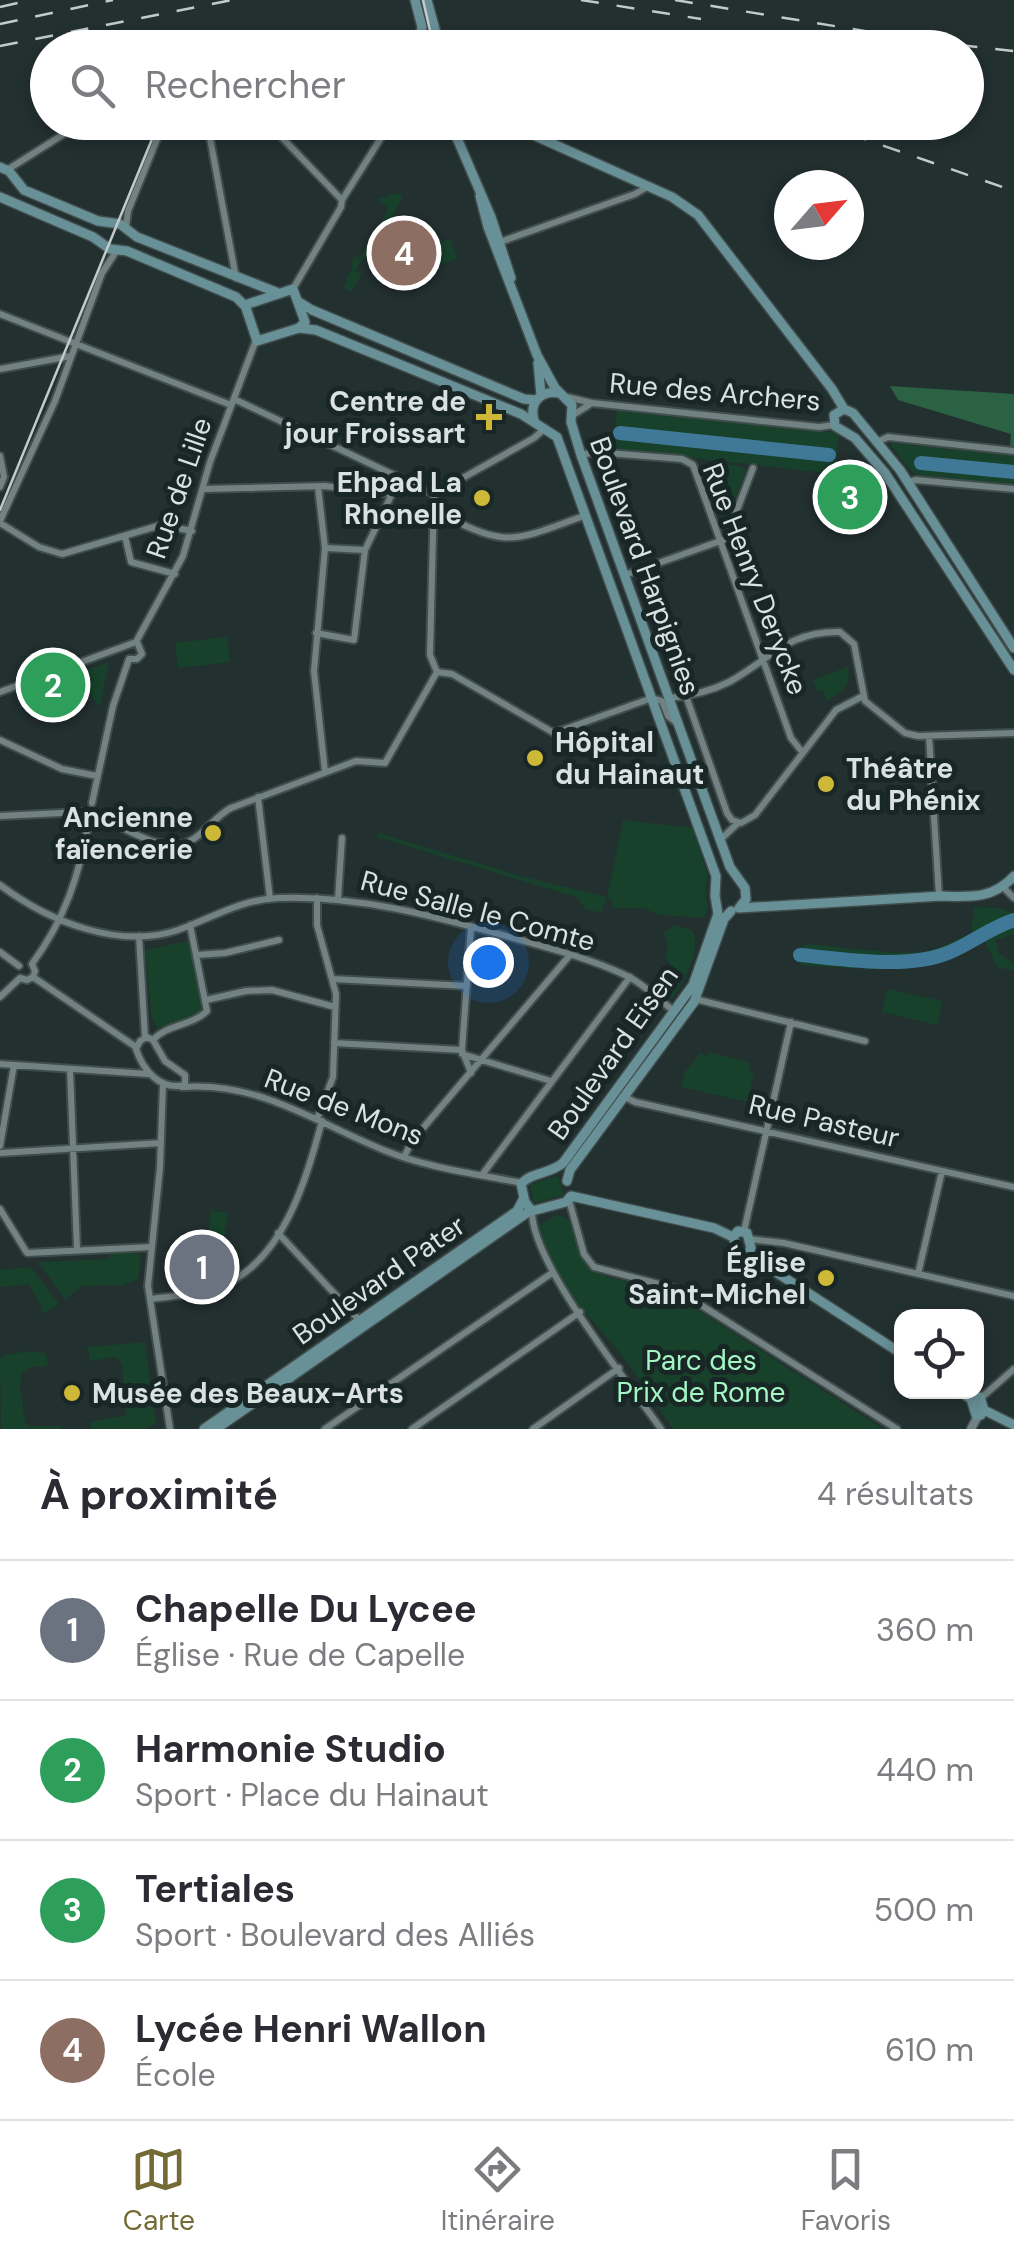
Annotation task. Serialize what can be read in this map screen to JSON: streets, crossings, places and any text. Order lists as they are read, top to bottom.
{
  "streets": {
    "main road": ["Boulevard Harpignies", "Boulevard Eisen", "Boulevard Pater"],
    "street": [
      "Rue des Archers",
      "Rue de Lille",
      "Rue Henry Derycke",
      "Rue Salle le Comte",
      "Rue de Mons",
      "Rue Pasteur"
    ]
  },
  "crossings": [
    ["Rue des Archers", "Boulevard Harpignies"],
    ["Boulevard Harpignies", "Rue Henry Derycke"],
    ["Boulevard Harpignies", "Boulevard Eisen"],
    ["Rue Salle le Comte", "Boulevard Eisen"],
    ["Boulevard Eisen", "Rue Pasteur"]
  ],
  "parks": ["Parc des Prix de Rome"],
  "places": {
    "health": ["Centre de jour Froissart"],
    "other": [
      "Ehpad La Rhonelle",
      "Hôpital du Hainaut",
      "Théâtre du Phénix",
      "Ancienne faïencerie",
      "Église Saint-Michel",
      "Musée des Beaux-Arts"
    ]
  },
  "north": "top right",
  "page": {
    "search": "Rechercher",
    "pins": [
      "4",
      "3",
      "2",
      "1"
    ],
    "heading": ["À proximité", "4 résultats"],
    "list": [
      {
        "mark": "1",
        "name": "Chapelle Du Lycee",
        "note": "Église · Rue de Capelle",
        "value": "360 m"
      },
      {
        "mark": "2",
        "name": "Harmonie Studio",
        "note": "Sport · Place du Hainaut",
        "value": "440 m"
      },
      {
        "mark": "3",
        "name": "Tertiales",
        "note": "Sport · Boulevard des Alliés",
        "value": "500 m"
      },
      {
        "mark": "4",
        "name": "Lycée Henri Wallon",
        "note": "École",
        "value": "610 m"
      }
    ],
    "nav": ["Carte", "Itinéraire", "Favoris"]
  }
}
